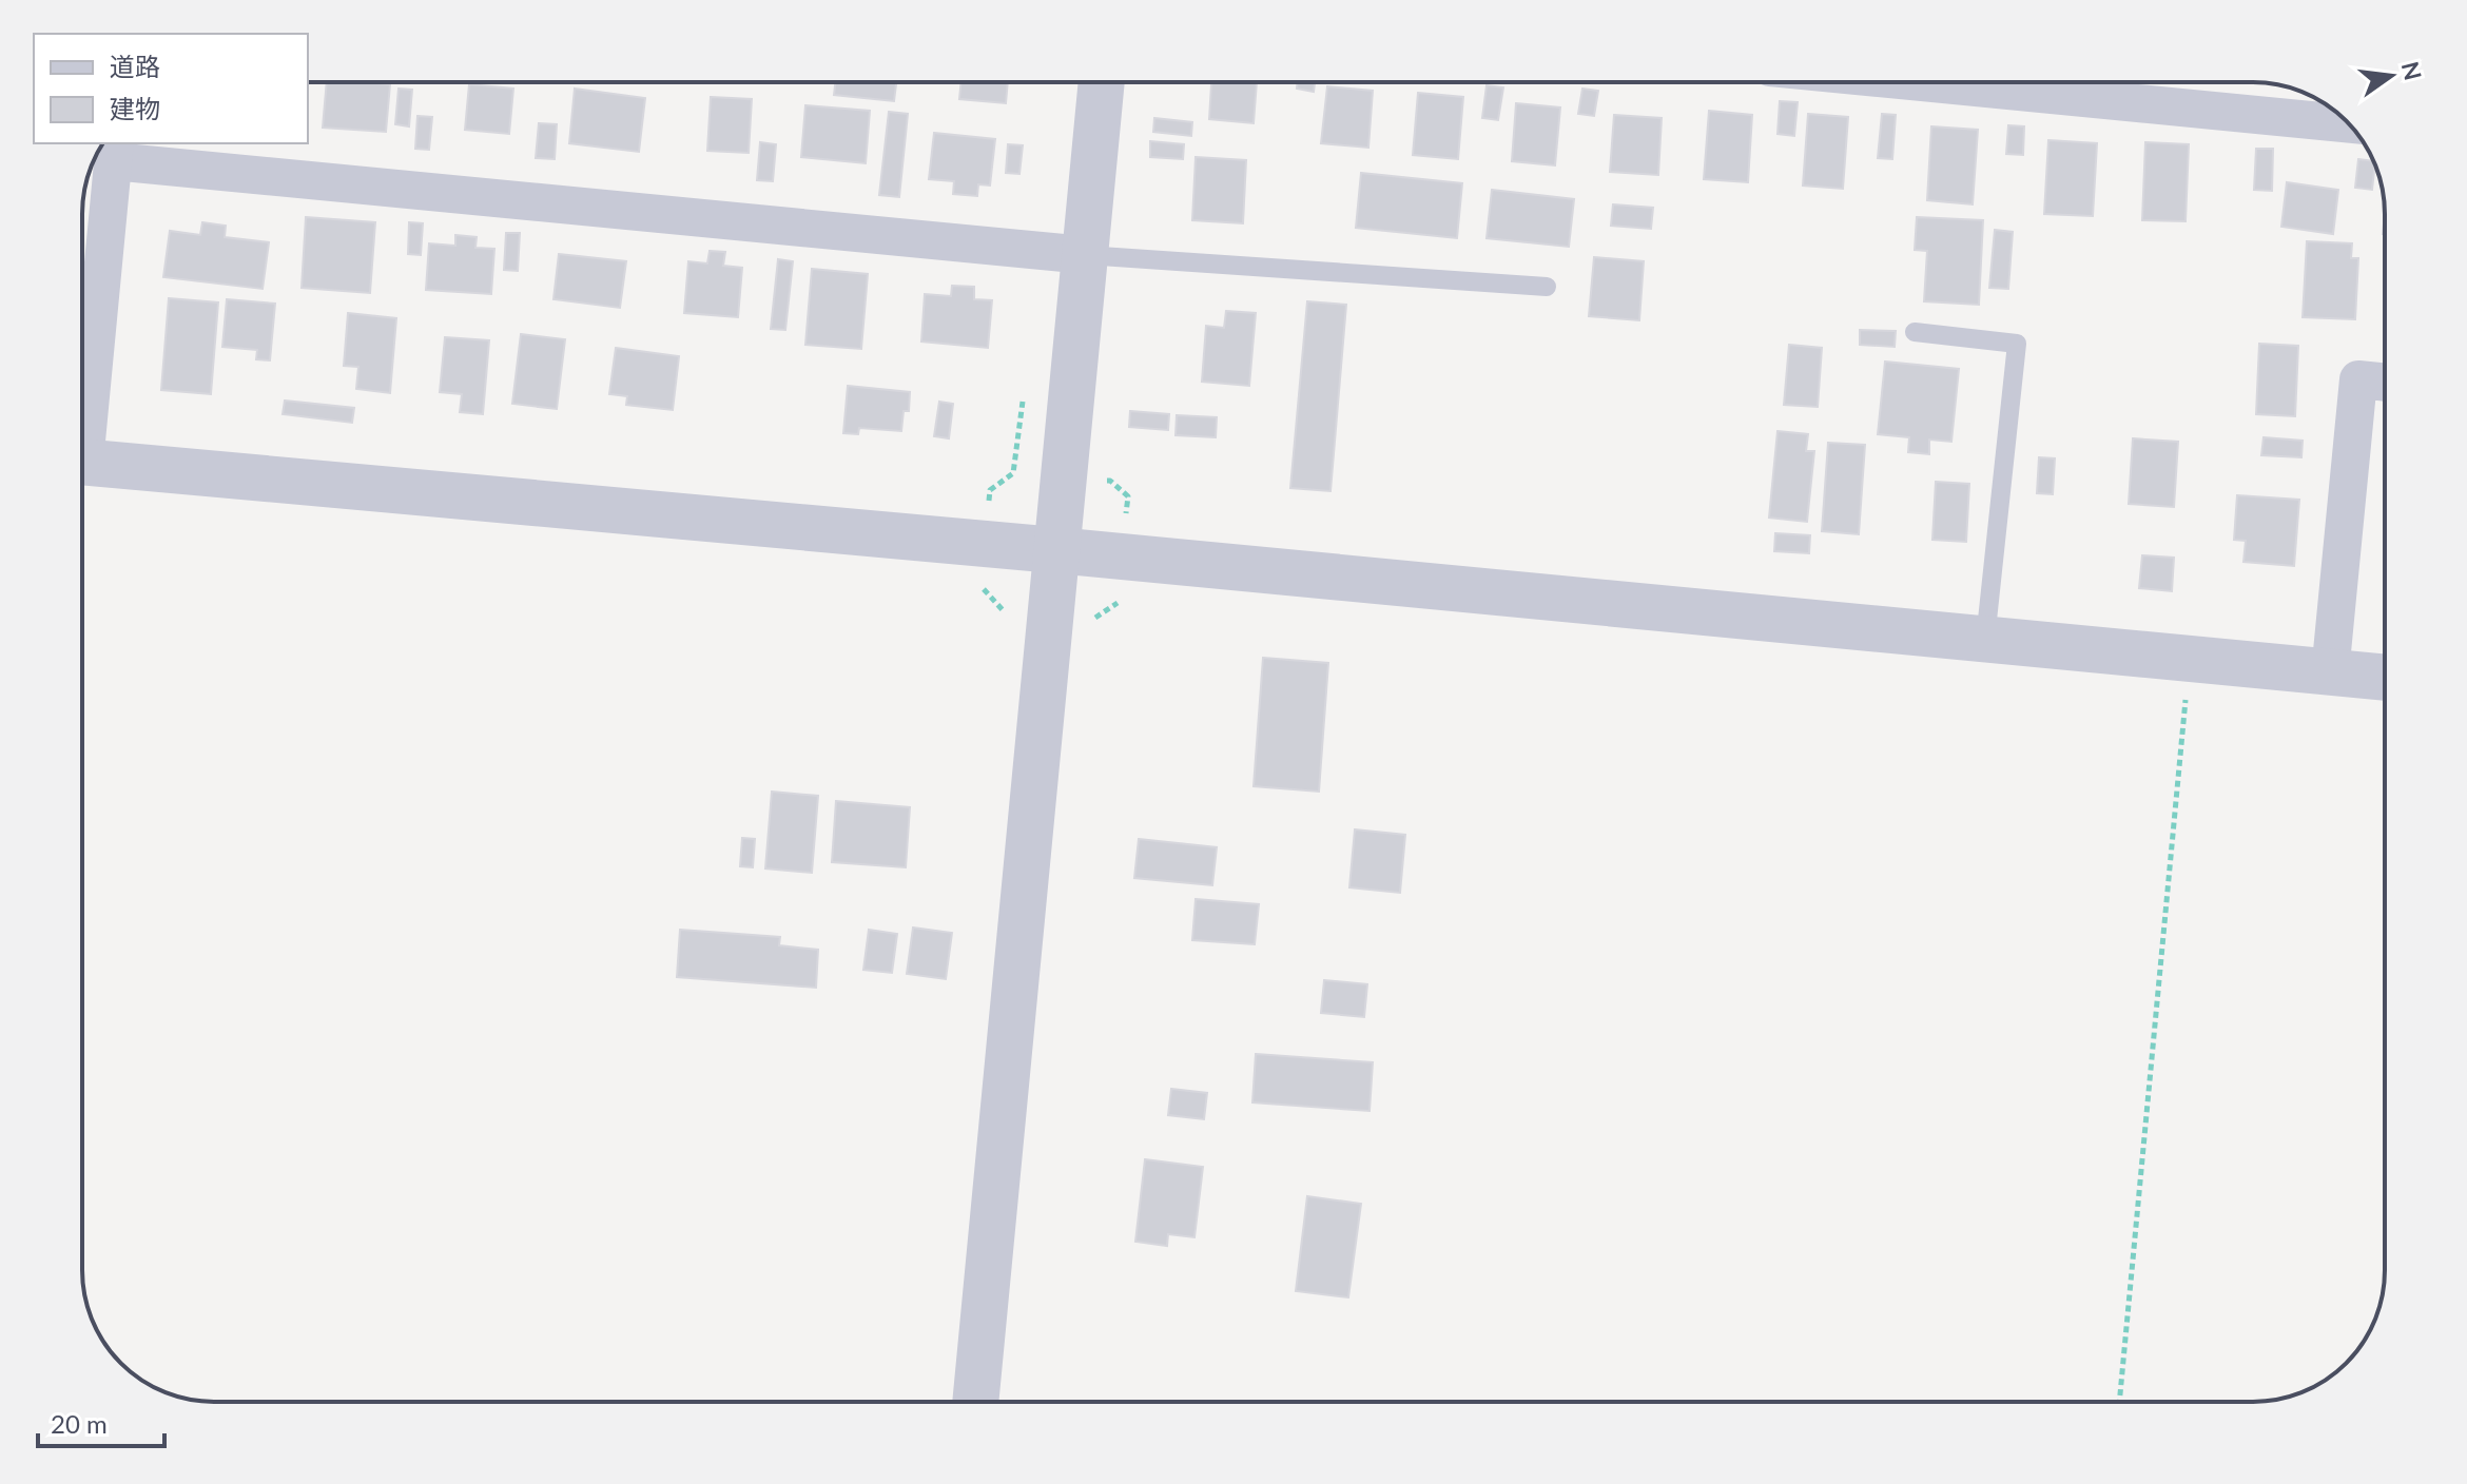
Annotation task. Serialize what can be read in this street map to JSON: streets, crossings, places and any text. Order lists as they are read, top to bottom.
{
  "legend": ["道路", "建物"],
  "scale_bar": "20 m",
  "north": "right"
}
